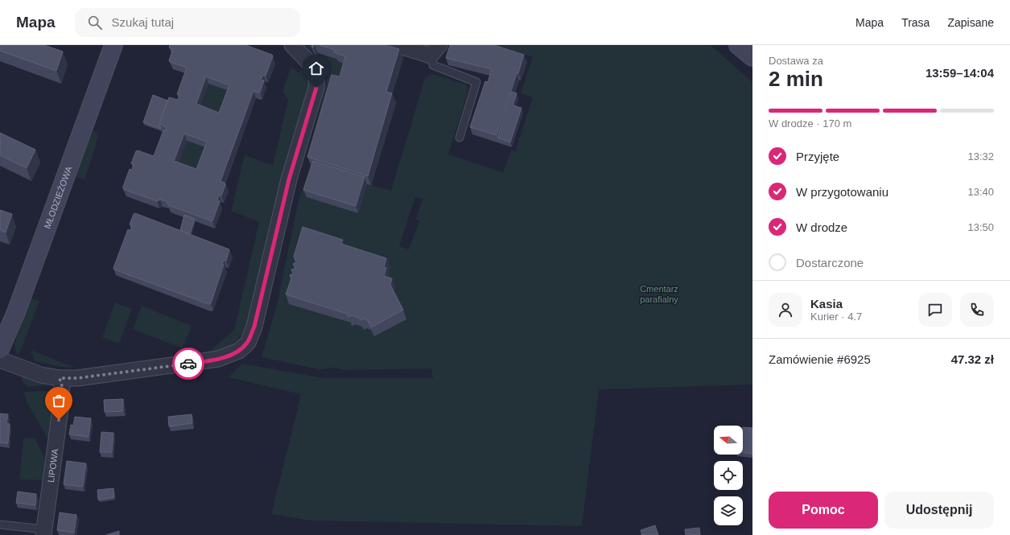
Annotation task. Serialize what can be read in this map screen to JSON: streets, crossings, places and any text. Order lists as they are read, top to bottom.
{
  "streets": {
    "street": ["MŁODZIEŻOWA", "LIPOWA"]
  },
  "parks": ["Cmentarz parafialny"],
  "north": "left",
  "page": {
    "header": "Mapa",
    "search": "Szukaj tutaj",
    "nav": ["Mapa", "Trasa", "Zapisane"],
    "heading": ["2 min", "Dostawa za", "13:59–14:04"],
    "panel": [
      "Kasia",
      "Kurier · 4.7",
      "Zamówienie #6925",
      "47.32 zł"
    ],
    "bar": "W drodze · 170 m",
    "list": [
      ["Przyjęte", "13:32"],
      ["W przygotowaniu", "13:40"],
      ["W drodze", "13:50"],
      "Dostarczone"
    ],
    "buttons": ["Pomoc", "Udostępnij"]
  }
}
